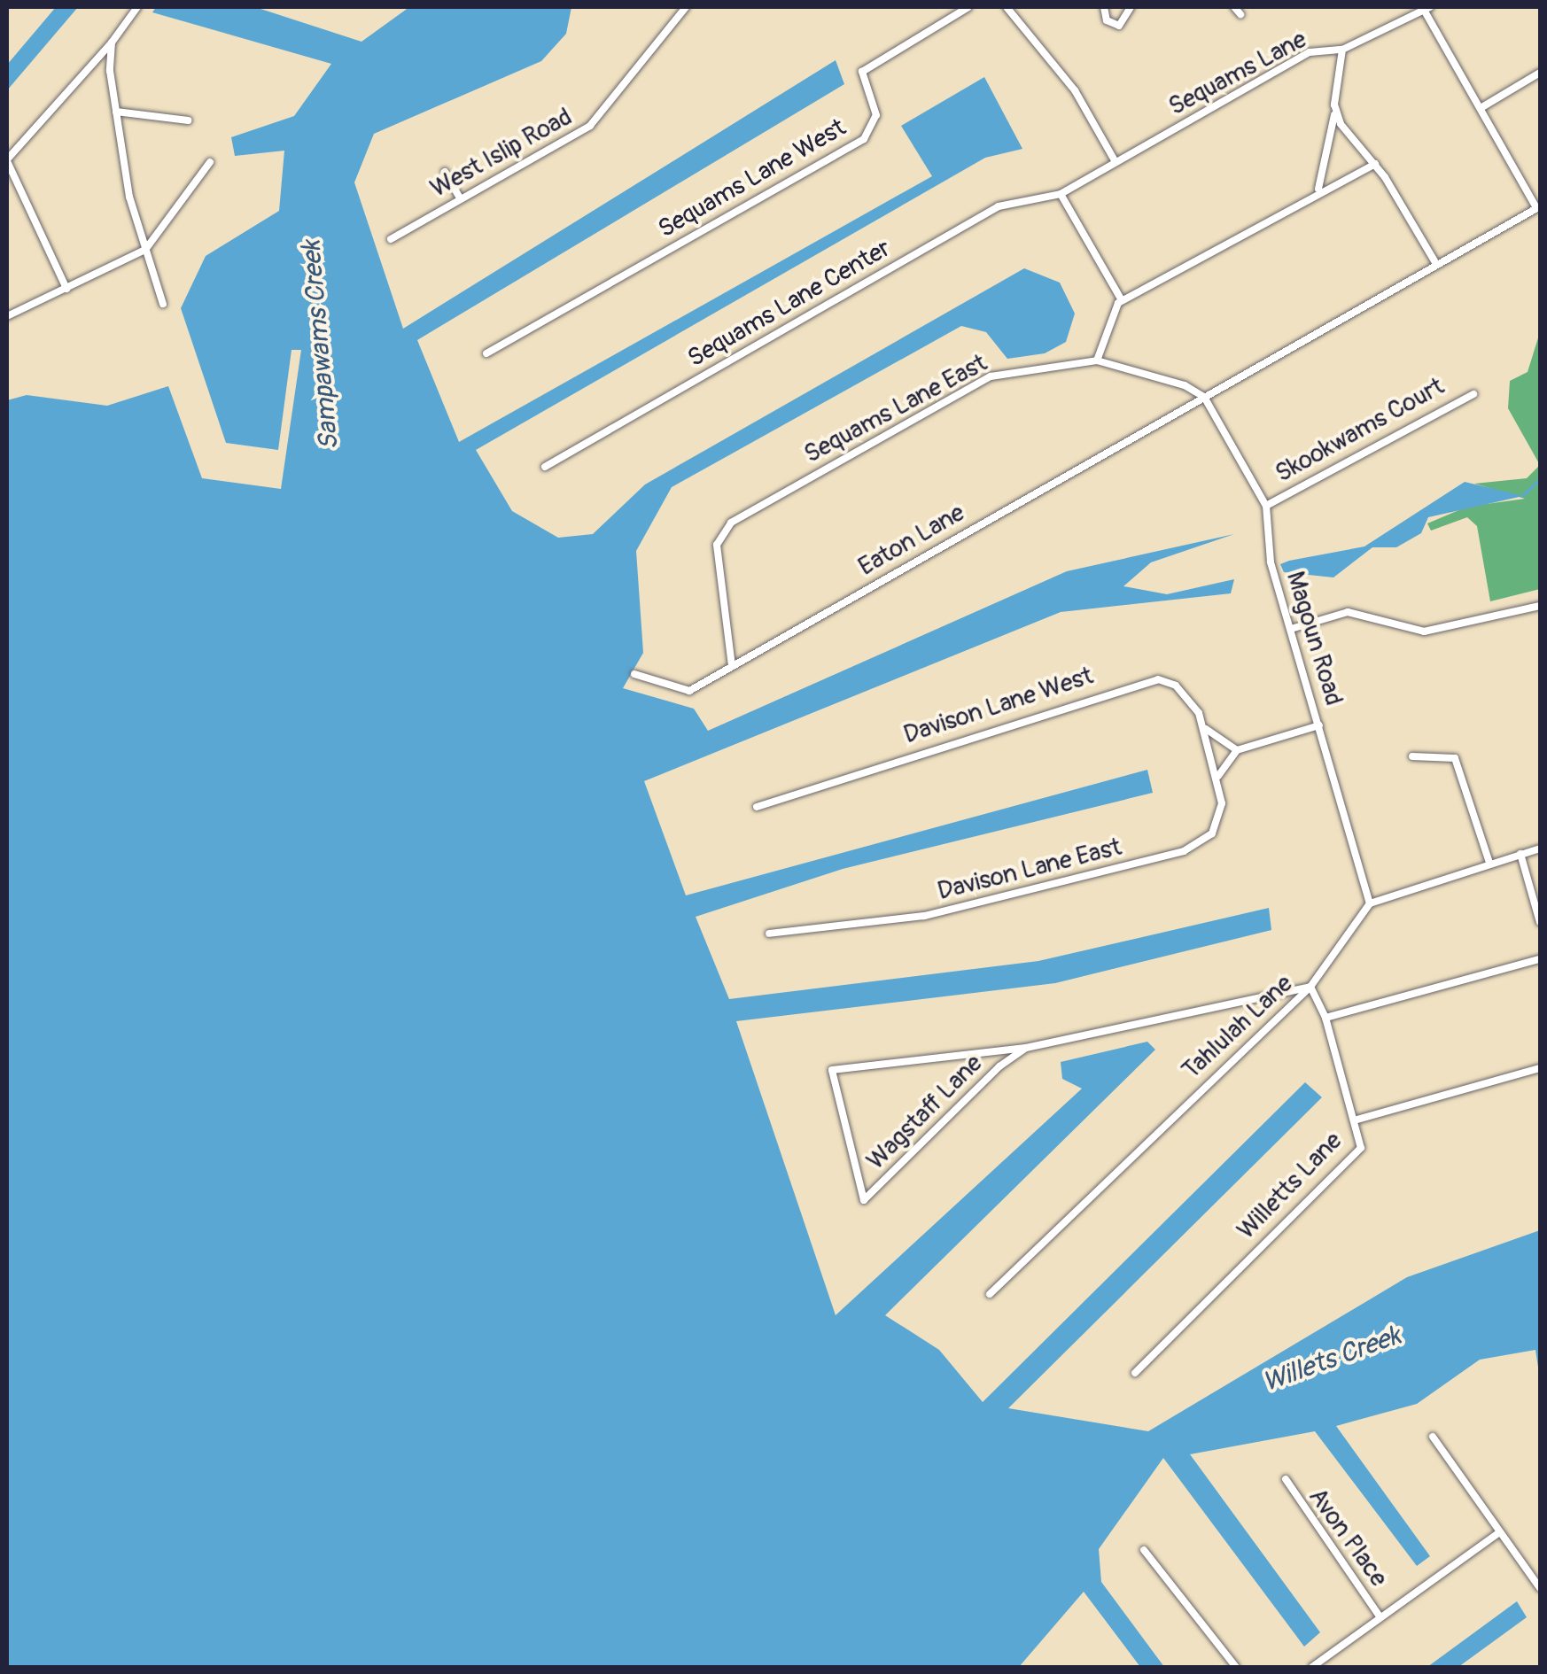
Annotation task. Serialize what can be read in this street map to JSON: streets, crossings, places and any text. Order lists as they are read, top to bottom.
{
  "streets": {
    "street": [
      "Sequams Lane",
      "West Islip Road",
      "Sequams Lane West",
      "Sequams Lane Center",
      "Sequams Lane East",
      "Skookwams Court",
      "Eaton Lane",
      "Magoun Road",
      "Davison Lane West",
      "Davison Lane East",
      "Tahlulah Lane",
      "Wagstaff Lane",
      "Willetts Lane",
      "Avon Place"
    ]
  },
  "crossings": [
    ["Sequams Lane", "Sequams Lane Center"],
    ["Sequams Lane East", "Eaton Lane"],
    ["Skookwams Court", "Magoun Road"],
    ["Eaton Lane", "Magoun Road"],
    ["Magoun Road", "Tahlulah Lane"],
    ["Davison Lane West", "Davison Lane East"],
    ["Tahlulah Lane", "Wagstaff Lane"]
  ],
  "water": ["Sampawams Creek", "Willets Creek"]
}
